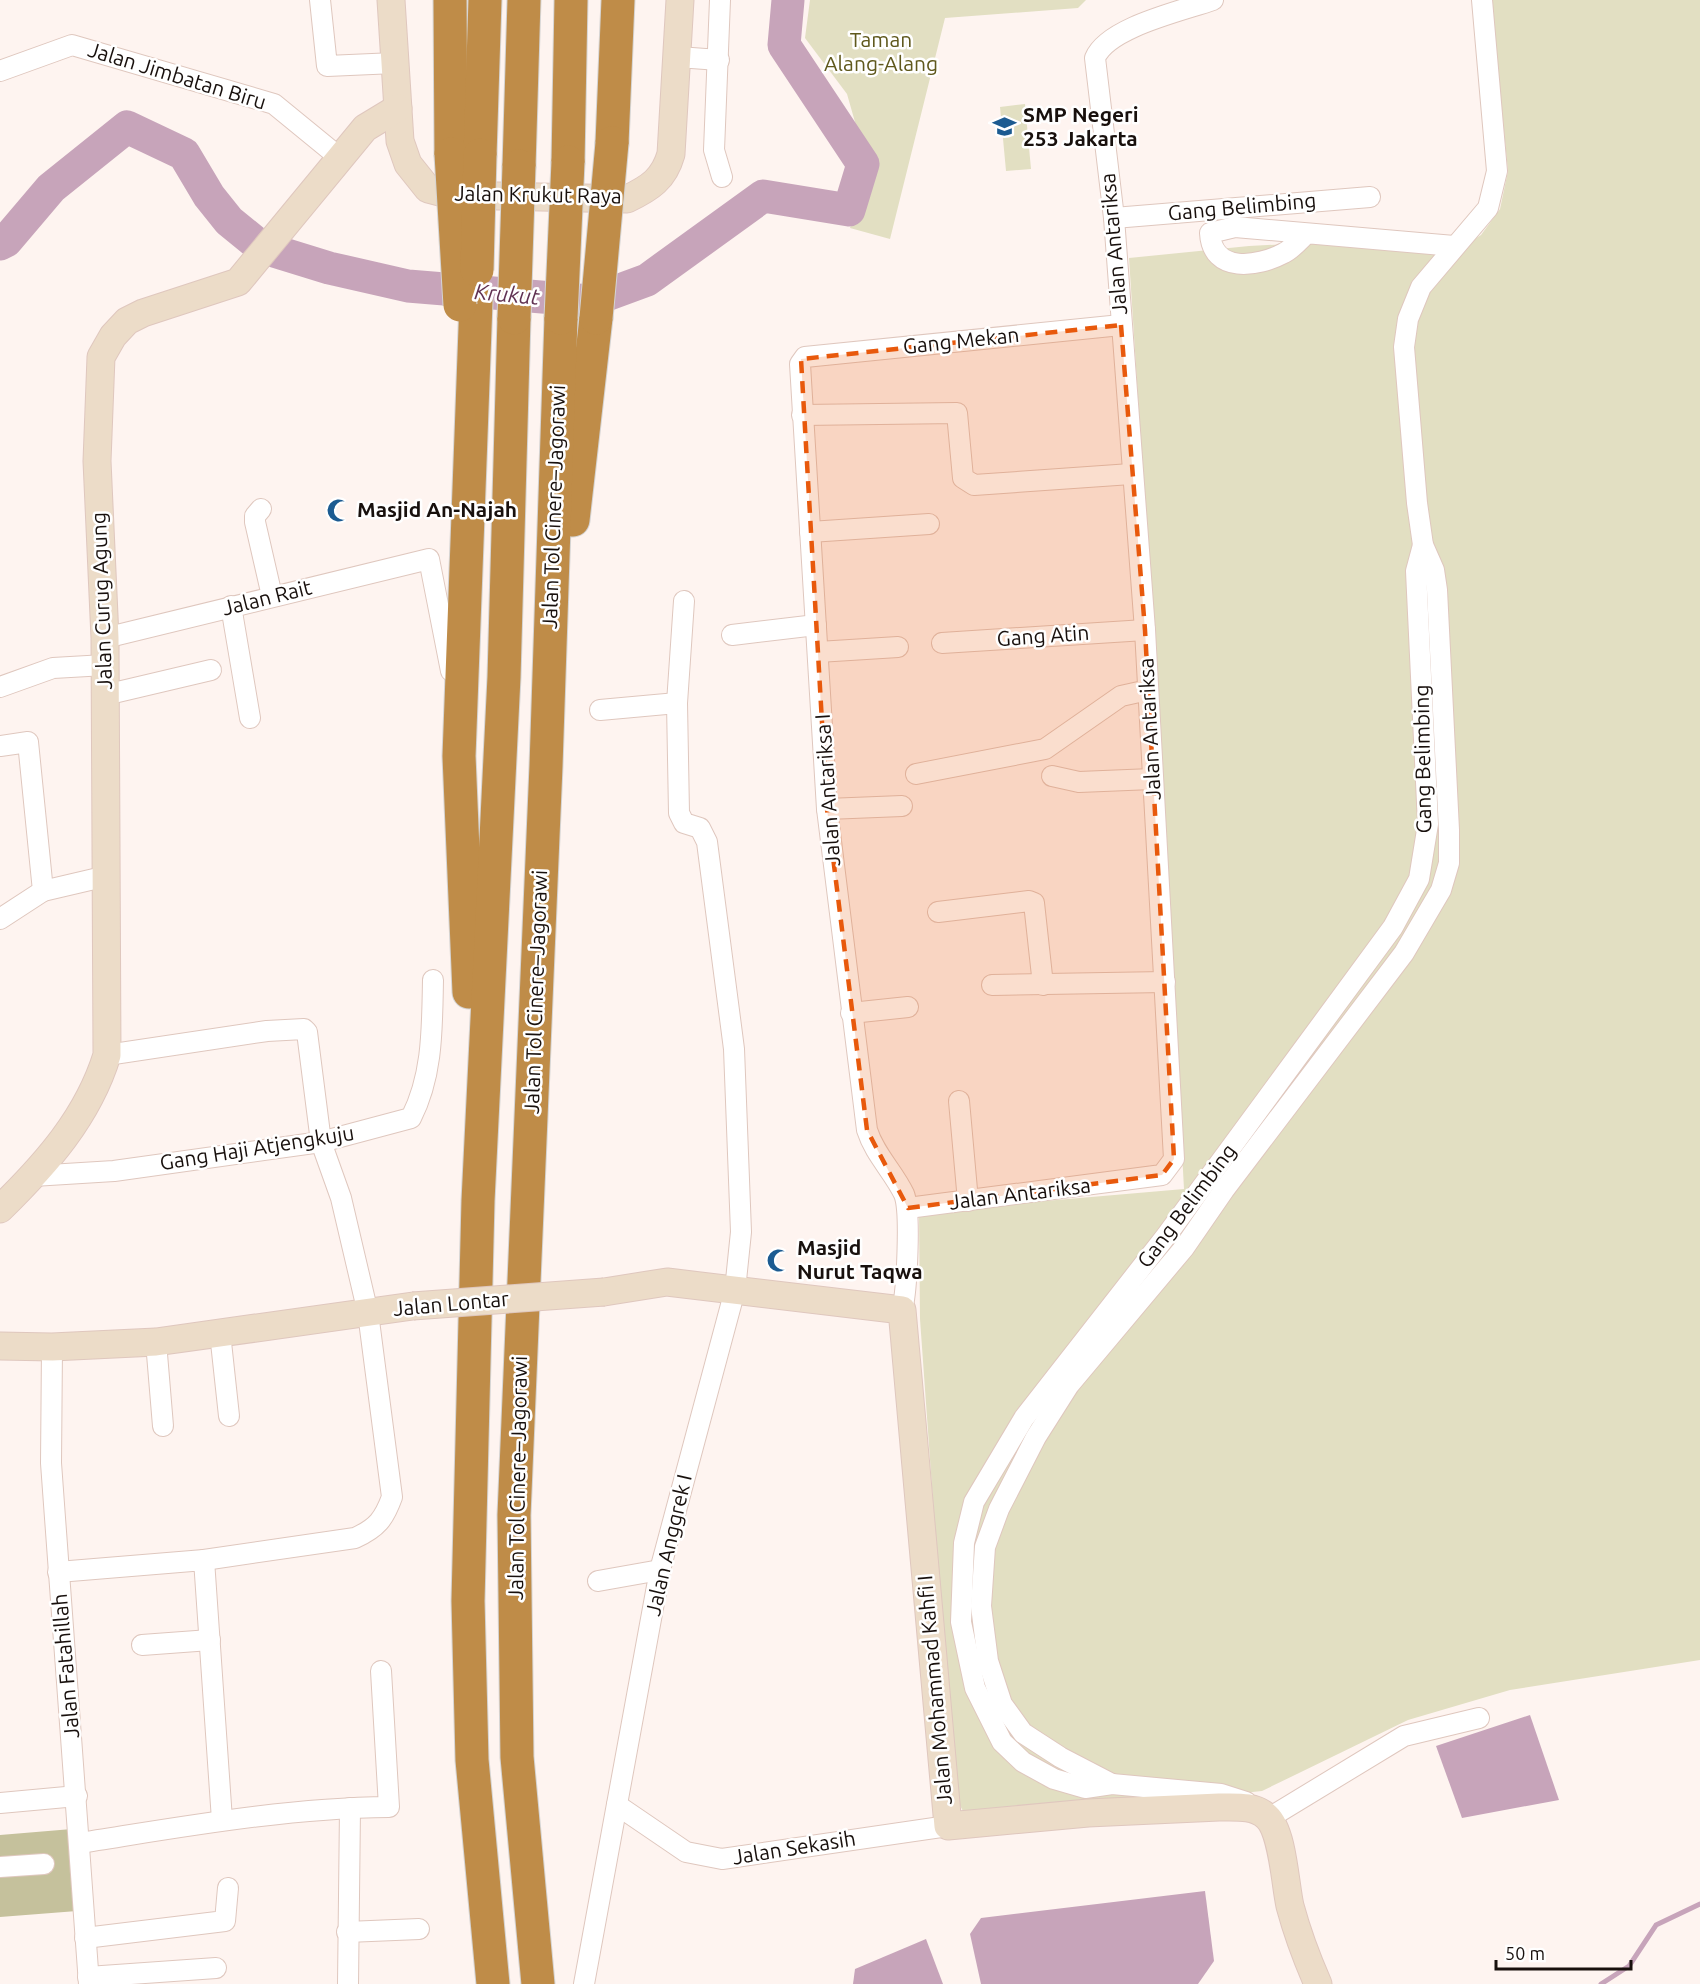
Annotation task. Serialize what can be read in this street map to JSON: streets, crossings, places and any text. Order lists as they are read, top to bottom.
{
  "streets": {
    "highway": ["Jalan Tol Cinere–Jagorawi"],
    "street": [
      "Jalan Jimbatan Biru",
      "Jalan Krukut Raya",
      "Gang Belimbing",
      "Jalan Antariksa",
      "Gang Mekan",
      "Jalan Rait",
      "Jalan Curug Agung",
      "Gang Atin",
      "Jalan Antariksa I",
      "Gang Haji Atjengkuju",
      "Jalan Lontar",
      "Jalan Anggrek I",
      "Jalan Fatahillah",
      "Jalan Mohammad Kahfi I",
      "Jalan Sekasih"
    ]
  },
  "crossings": [
    ["Jalan Jimbatan Biru", "Jalan Curug Agung"],
    ["Jalan Krukut Raya", "Jalan Curug Agung"],
    ["Gang Belimbing", "Jalan Antariksa"],
    ["Gang Belimbing", "Jalan Mohammad Kahfi I"],
    ["Jalan Antariksa", "Gang Mekan"],
    ["Jalan Antariksa", "Gang Atin"],
    ["Jalan Antariksa", "Jalan Antariksa I"],
    ["Gang Mekan", "Jalan Antariksa I"],
    ["Jalan Rait", "Jalan Curug Agung"],
    ["Jalan Curug Agung", "Gang Haji Atjengkuju"],
    ["Jalan Lontar", "Jalan Anggrek I"],
    ["Jalan Lontar", "Jalan Fatahillah"],
    ["Jalan Lontar", "Jalan Mohammad Kahfi I"],
    ["Jalan Anggrek I", "Jalan Sekasih"],
    ["Jalan Mohammad Kahfi I", "Jalan Sekasih"]
  ],
  "water": ["Krukut"],
  "parks": ["Taman Alang-Alang"],
  "places": {
    "school or university": ["SMP Negeri 253 Jakarta"],
    "mosque": ["Masjid An-Najah", "Masjid Nurut Taqwa"]
  },
  "scale_bar": "50 m"
}
